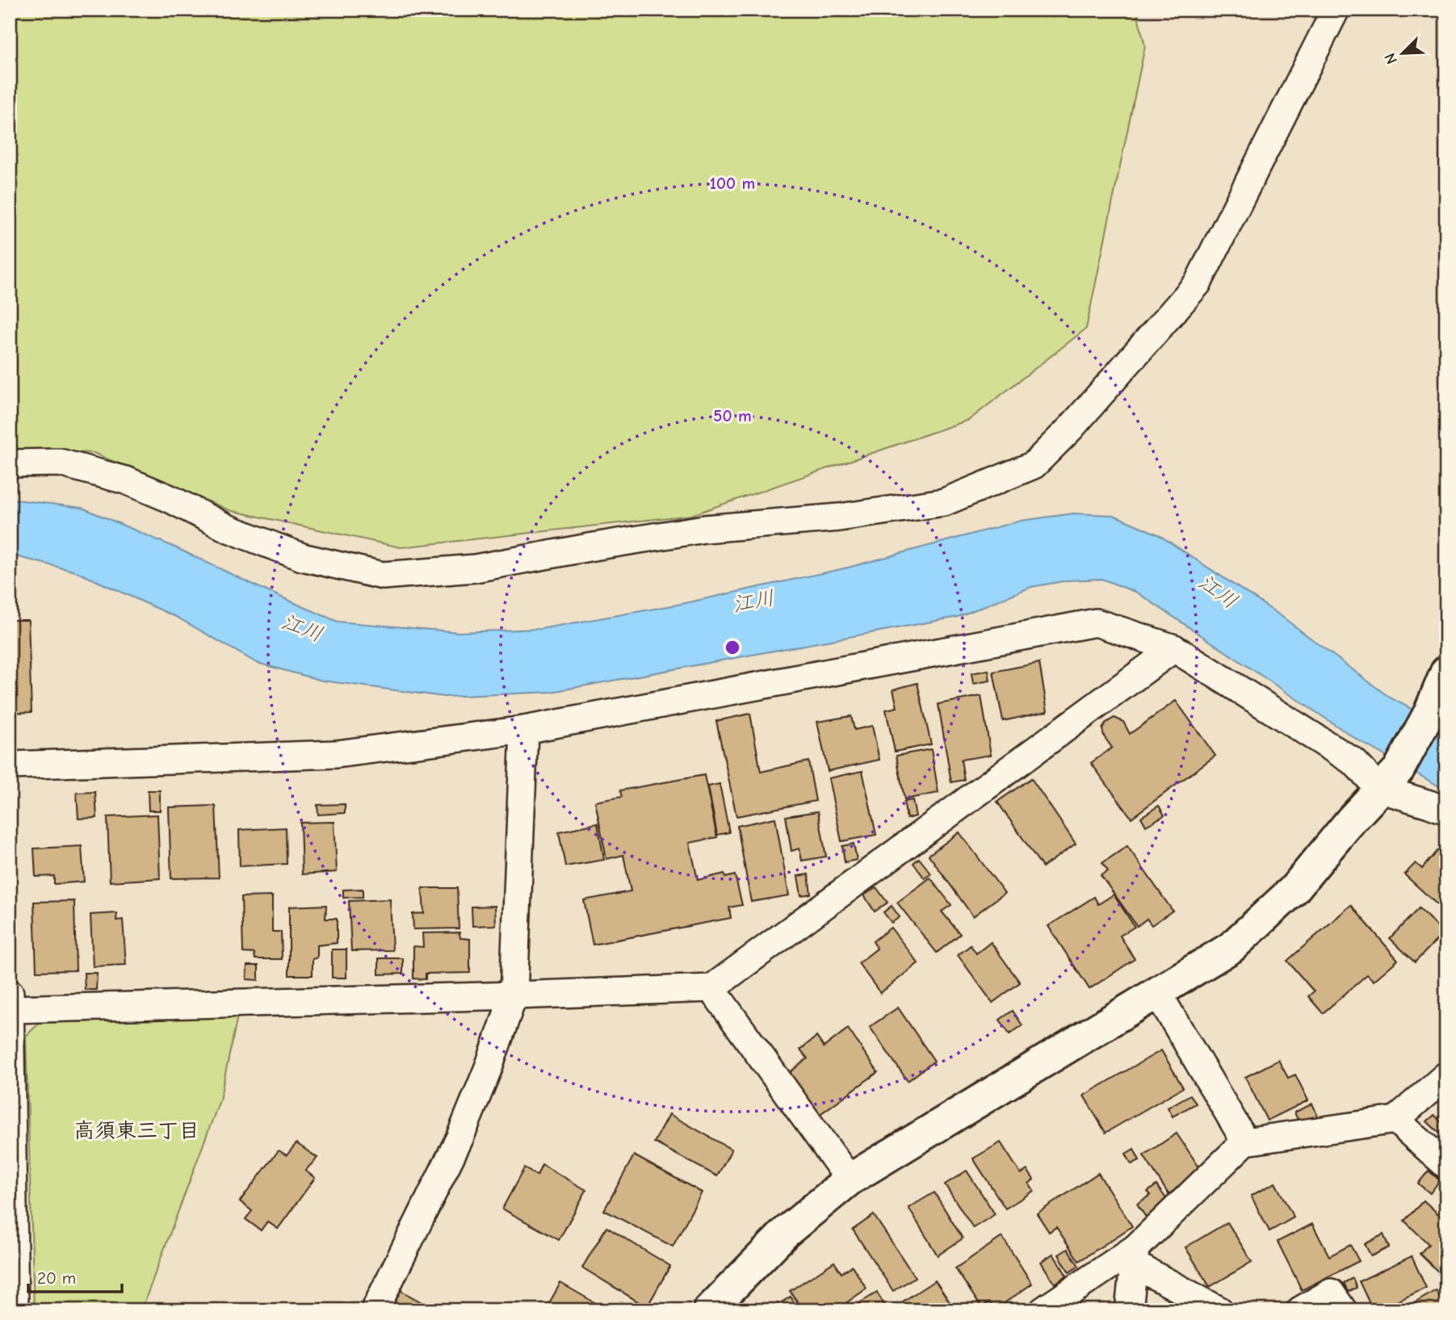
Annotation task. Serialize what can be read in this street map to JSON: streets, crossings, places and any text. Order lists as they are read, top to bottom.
{
  "districts": ["高須東三丁目"],
  "water": ["江川"],
  "scale_bar": "20 m",
  "north": "bottom left",
  "rings": ["100 m", "50 m"]
}
